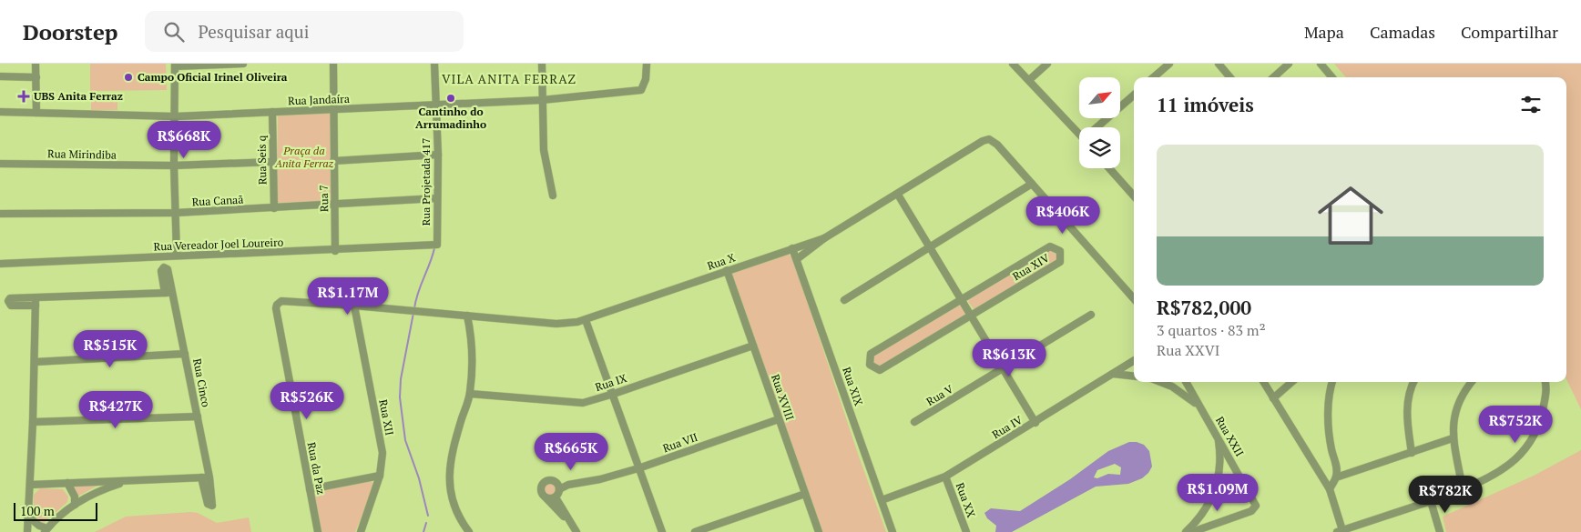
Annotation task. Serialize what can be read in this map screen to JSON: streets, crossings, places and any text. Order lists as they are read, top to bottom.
{
  "streets": {
    "street": [
      "Rua Jandaíra",
      "Rua Mirindiba",
      "Rua Seis q",
      "Rua Projetada 417",
      "Rua 7",
      "Rua Canaã",
      "Rua Vereador Joel Loureiro",
      "Rua X",
      "Rua XIV",
      "Rua Cinco",
      "Rua IX",
      "Rua XIX",
      "Rua V",
      "Rua XVIII",
      "Rua XII",
      "Rua IV",
      "Rua XXII",
      "Rua VII",
      "Rua da Paz",
      "Rua XX"
    ]
  },
  "crossings": [
    ["Rua Jandaíra", "Rua Seis q"],
    ["Rua Jandaíra", "Rua Projetada 417"],
    ["Rua Jandaíra", "Rua 7"],
    ["Rua Mirindiba", "Rua Seis q"],
    ["Rua Seis q", "Rua Canaã"],
    ["Rua Projetada 417", "Rua Canaã"],
    ["Rua Projetada 417", "Rua Vereador Joel Loureiro"],
    ["Rua 7", "Rua Canaã"],
    ["Rua 7", "Rua Vereador Joel Loureiro"],
    ["Rua X", "Rua XIX"],
    ["Rua X", "Rua XVIII"],
    ["Rua X", "Rua XII"],
    ["Rua X", "Rua da Paz"],
    ["Rua IX", "Rua XVIII"],
    ["Rua XIX", "Rua IV"],
    ["Rua XVIII", "Rua VII"],
    ["Rua IV", "Rua XX"]
  ],
  "districts": ["VILA ANITA FERRAZ"],
  "parks": ["Praça da Anita Ferraz"],
  "places": {
    "other": ["Campo Oficial Irinel Oliveira", "Cantinho do Arrumadinho"],
    "health": ["UBS Anita Ferraz"]
  },
  "scale_bar": "100 m",
  "north": "top right",
  "page": {
    "header": "Doorstep",
    "search": "Pesquisar aqui",
    "nav": ["Mapa", "Camadas", "Compartilhar"],
    "heading": "11 imóveis",
    "price": [
      "R$668K",
      "R$406K",
      "R$1.17M",
      "R$515K",
      "R$613K",
      "R$526K",
      "R$427K",
      "R$752K",
      "R$665K",
      "R$1.09M",
      "R$782K"
    ],
    "list": [
      {
        "name": "R$782,000",
        "note": "3 quartos · 83 m² · Rua XXVI"
      }
    ],
    "scale": "100 m"
  }
}
